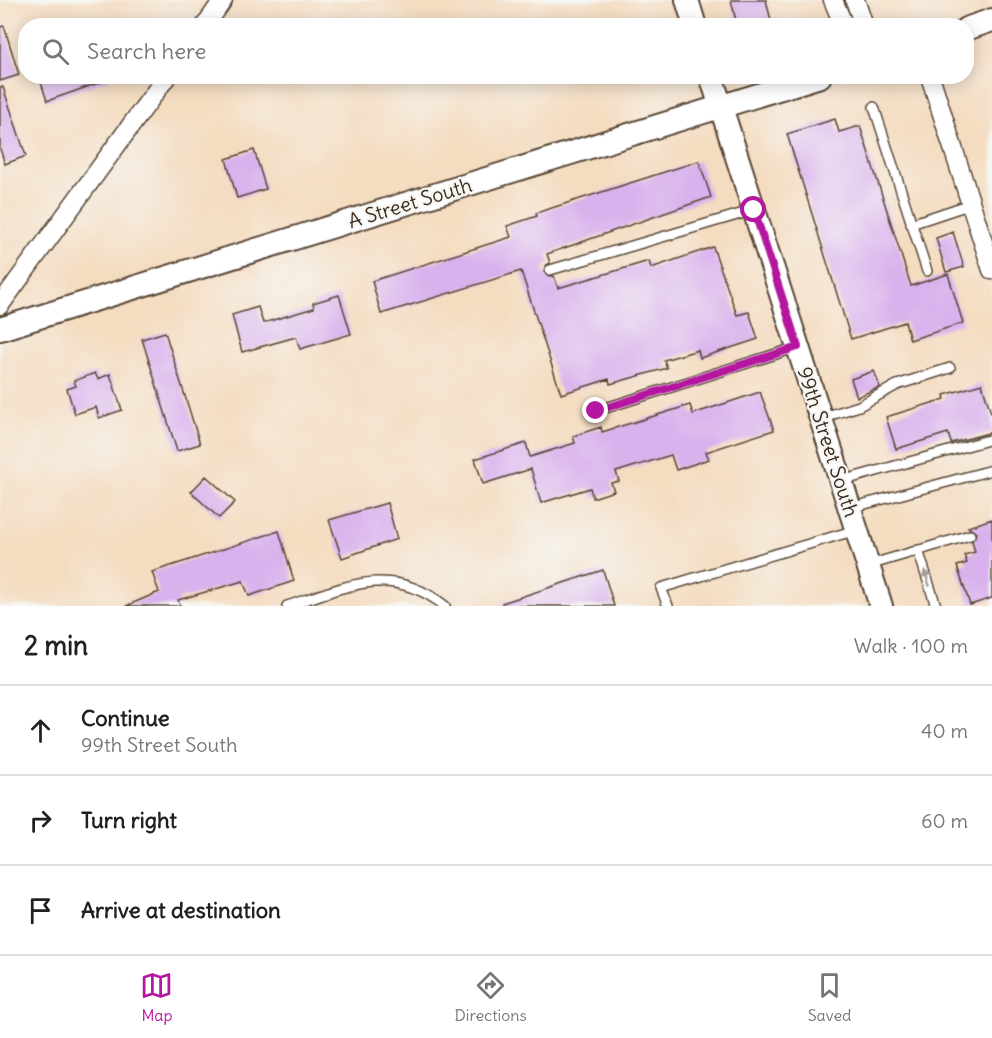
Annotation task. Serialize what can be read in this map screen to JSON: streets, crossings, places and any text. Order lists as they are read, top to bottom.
{
  "streets": {
    "street": ["A Street South", "99th Street South"]
  },
  "crossings": [
    ["A Street South", "99th Street South"]
  ],
  "page": {
    "search": "Search here",
    "heading": ["2 min", "Walk · 100 m"],
    "list": [
      ["Continue", "99th Street South", "40 m"],
      ["Turn right", "60 m"],
      "Arrive at destination"
    ],
    "nav": ["Map", "Directions", "Saved"]
  }
}
